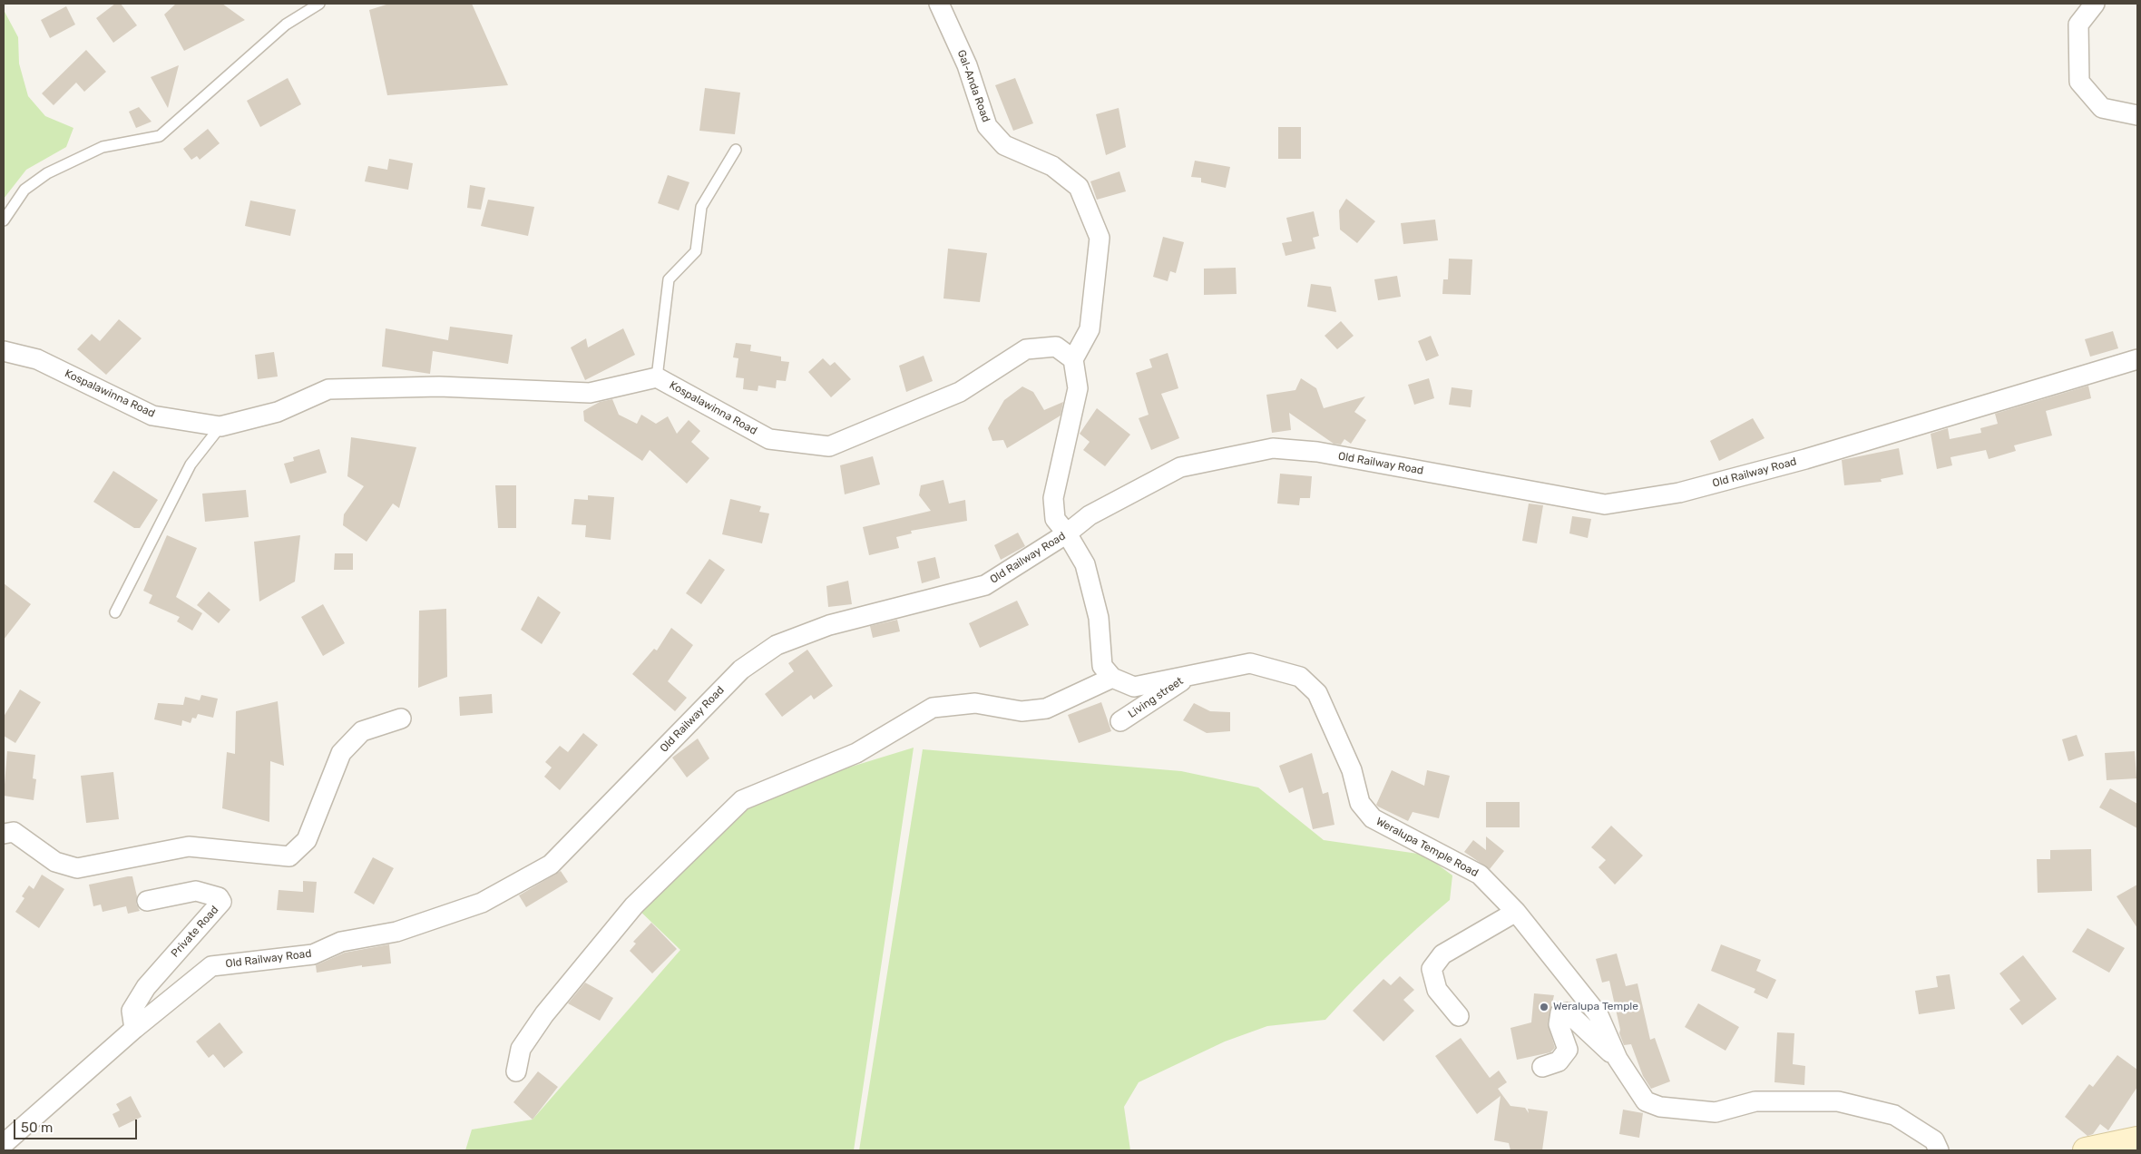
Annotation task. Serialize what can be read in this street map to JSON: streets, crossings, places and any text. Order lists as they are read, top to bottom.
{
  "streets": {
    "street": [
      "Gal-Anda Road",
      "Kospalawinna Road",
      "Old Railway Road",
      "Living street",
      "Weralupa Temple Road",
      "Private Road"
    ]
  },
  "crossings": [
    ["Gal-Anda Road", "Kospalawinna Road"],
    ["Old Railway Road", "Private Road"],
    ["Living street", "Weralupa Temple Road"]
  ],
  "places": ["Weralupa Temple"],
  "scale_bar": "50 m"
}
